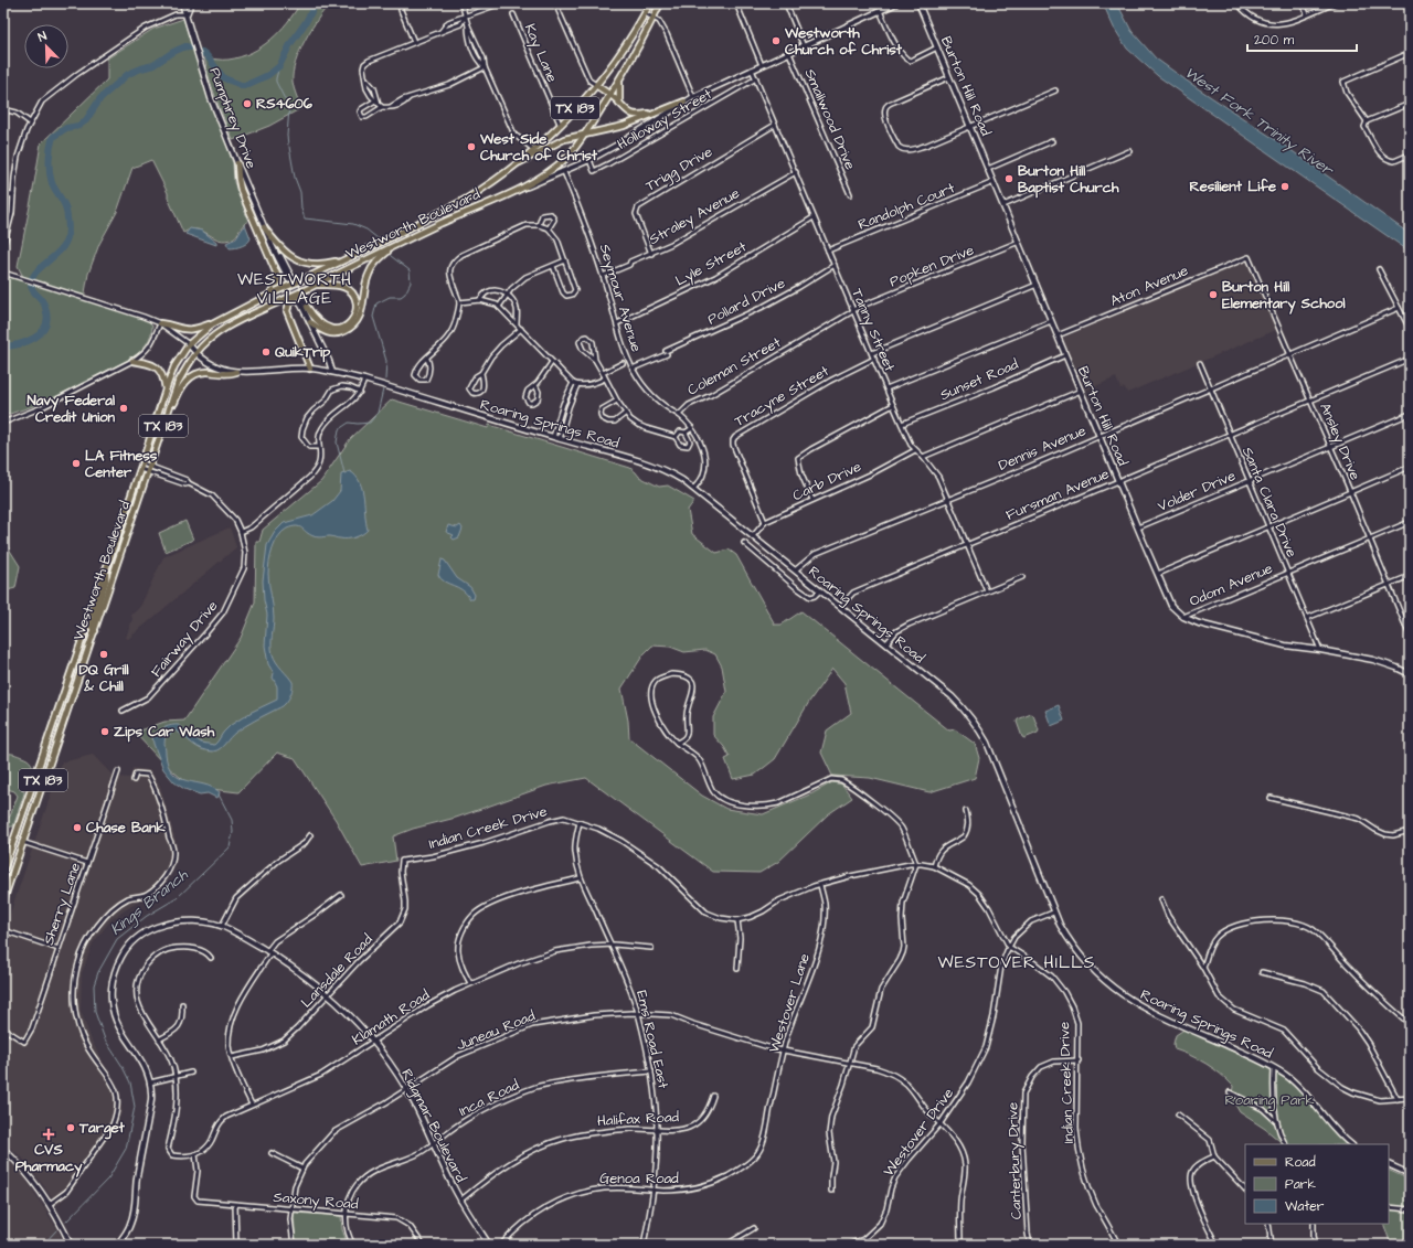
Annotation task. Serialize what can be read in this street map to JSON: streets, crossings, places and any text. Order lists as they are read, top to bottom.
{
  "streets": {
    "main road": ["TX 183", "Westworth Boulevard"],
    "street": [
      "Kay Lane",
      "Burton Hill Road",
      "Pumphrey Drive",
      "Holloway Street",
      "Smallwood Drive",
      "Trigg Drive",
      "Randolph Court",
      "Straley Avenue",
      "Lyle Street",
      "Popken Drive",
      "Aton Avenue",
      "Seymour Avenue",
      "Pollard Drive",
      "Tanny Street",
      "Coleman Street",
      "Sunset Road",
      "Tracyne Street",
      "Roaring Springs Road",
      "Ansley Drive",
      "Dennis Avenue",
      "Carb Drive",
      "Volder Drive",
      "Fursman Avenue",
      "Santa Clara Drive",
      "Odom Avenue",
      "Fairway Drive",
      "Indian Creek Drive",
      "Sherry Lane",
      "Lansdale Road",
      "Westover Lane",
      "Klamath Road",
      "Juneau Road",
      "Ems Road East",
      "Inca Road",
      "Halifax Road",
      "Ridgmar Boulevard",
      "Westover Drive",
      "Canterbury Drive",
      "Genoa Road",
      "Saxony Road"
    ]
  },
  "crossings": [
    ["Kay Lane", "Westworth Boulevard"],
    ["Burton Hill Road", "Randolph Court"],
    ["Burton Hill Road", "Popken Drive"],
    ["Burton Hill Road", "Aton Avenue"],
    ["Burton Hill Road", "Sunset Road"],
    ["Burton Hill Road", "Dennis Avenue"],
    ["Burton Hill Road", "Volder Drive"],
    ["Burton Hill Road", "Fursman Avenue"],
    ["Burton Hill Road", "Odom Avenue"],
    ["TX 183", "Westworth Boulevard"],
    ["Holloway Street", "Tanny Street"],
    ["Trigg Drive", "Straley Avenue"],
    ["Trigg Drive", "Tanny Street"],
    ["Randolph Court", "Tanny Street"],
    ["Straley Avenue", "Seymour Avenue"],
    ["Straley Avenue", "Tanny Street"],
    ["Westworth Boulevard", "Roaring Springs Road"],
    ["Westworth Boulevard", "Fairway Drive"],
    ["Lyle Street", "Seymour Avenue"],
    ["Lyle Street", "Tanny Street"],
    ["Popken Drive", "Tanny Street"],
    ["Popken Drive", "Coleman Street"],
    ["Aton Avenue", "Ansley Drive"],
    ["Seymour Avenue", "Pollard Drive"],
    ["Seymour Avenue", "Coleman Street"],
    ["Pollard Drive", "Tanny Street"],
    ["Tanny Street", "Coleman Street"],
    ["Tanny Street", "Sunset Road"],
    ["Tanny Street", "Tracyne Street"],
    ["Tanny Street", "Dennis Avenue"],
    ["Tanny Street", "Carb Drive"],
    ["Tanny Street", "Fursman Avenue"],
    ["Coleman Street", "Roaring Springs Road"],
    ["Tracyne Street", "Carb Drive"],
    ["Roaring Springs Road", "Dennis Avenue"],
    ["Roaring Springs Road", "Carb Drive"],
    ["Roaring Springs Road", "Fursman Avenue"],
    ["Roaring Springs Road", "Westover Drive"],
    ["Ansley Drive", "Dennis Avenue"],
    ["Ansley Drive", "Volder Drive"],
    ["Ansley Drive", "Fursman Avenue"],
    ["Ansley Drive", "Odom Avenue"],
    ["Dennis Avenue", "Santa Clara Drive"],
    ["Volder Drive", "Santa Clara Drive"],
    ["Fursman Avenue", "Santa Clara Drive"],
    ["Santa Clara Drive", "Odom Avenue"],
    ["Indian Creek Drive", "Lansdale Road"],
    ["Indian Creek Drive", "Ems Road East"],
    ["Indian Creek Drive", "Westover Drive"],
    ["Indian Creek Drive", "Canterbury Drive"],
    ["Lansdale Road", "Ridgmar Boulevard"],
    ["Westover Lane", "Juneau Road"],
    ["Westover Lane", "Genoa Road"],
    ["Klamath Road", "Ems Road East"],
    ["Klamath Road", "Ridgmar Boulevard"],
    ["Klamath Road", "Saxony Road"],
    ["Juneau Road", "Ems Road East"],
    ["Juneau Road", "Ridgmar Boulevard"],
    ["Juneau Road", "Westover Drive"],
    ["Juneau Road", "Saxony Road"],
    ["Ems Road East", "Inca Road"],
    ["Ems Road East", "Halifax Road"],
    ["Ems Road East", "Genoa Road"],
    ["Inca Road", "Ridgmar Boulevard"],
    ["Inca Road", "Saxony Road"],
    ["Halifax Road", "Ridgmar Boulevard"]
  ],
  "districts": ["WESTWORTH VILLAGE", "WESTOVER HILLS"],
  "water": ["West Fork Trinity River", "Kings Branch"],
  "parks": ["Roaring Park"],
  "places": {
    "other": [
      "Westworth Church of Christ",
      "RS4606",
      "West Side Church of Christ",
      "Burton Hill Baptist Church",
      "Resilient Life",
      "Burton Hill Elementary School",
      "QuikTrip",
      "Navy Federal Credit Union",
      "LA Fitness Center",
      "DQ Grill & Chill",
      "Zips Car Wash",
      "Chase Bank",
      "Target"
    ],
    "health": ["CVS Pharmacy"]
  },
  "legend": ["Road", "Park", "Water"],
  "scale_bar": "200 m",
  "north": "top left"
}
